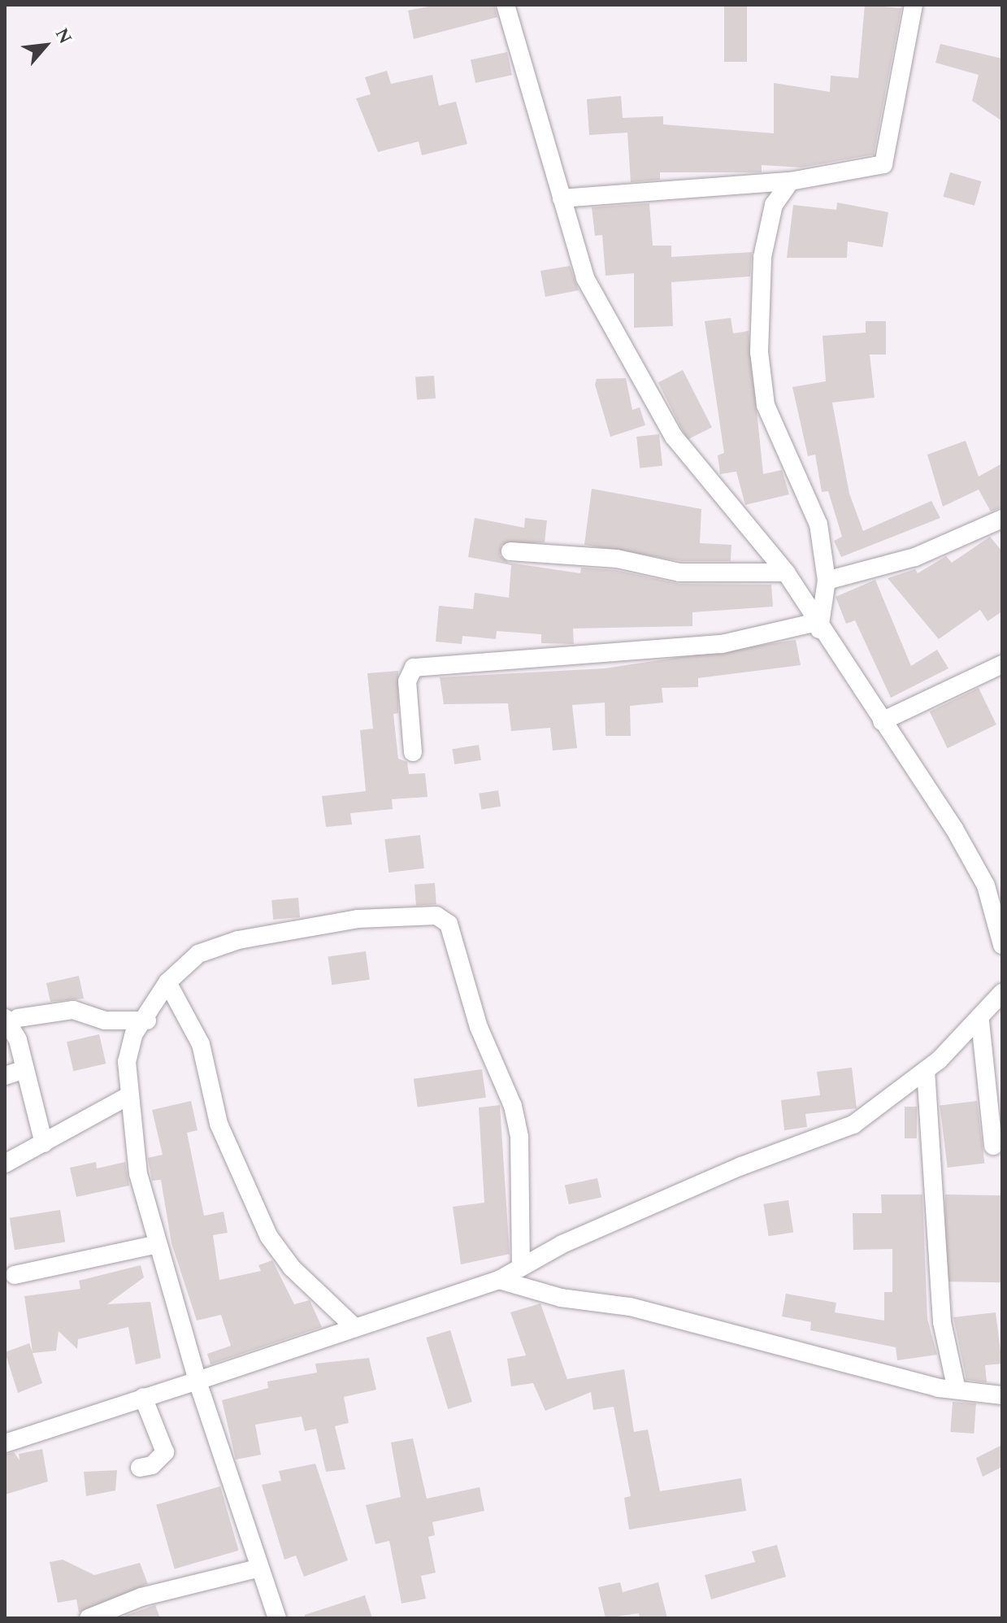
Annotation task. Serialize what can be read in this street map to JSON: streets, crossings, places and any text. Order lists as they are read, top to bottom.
{
  "north": "top right"
}
